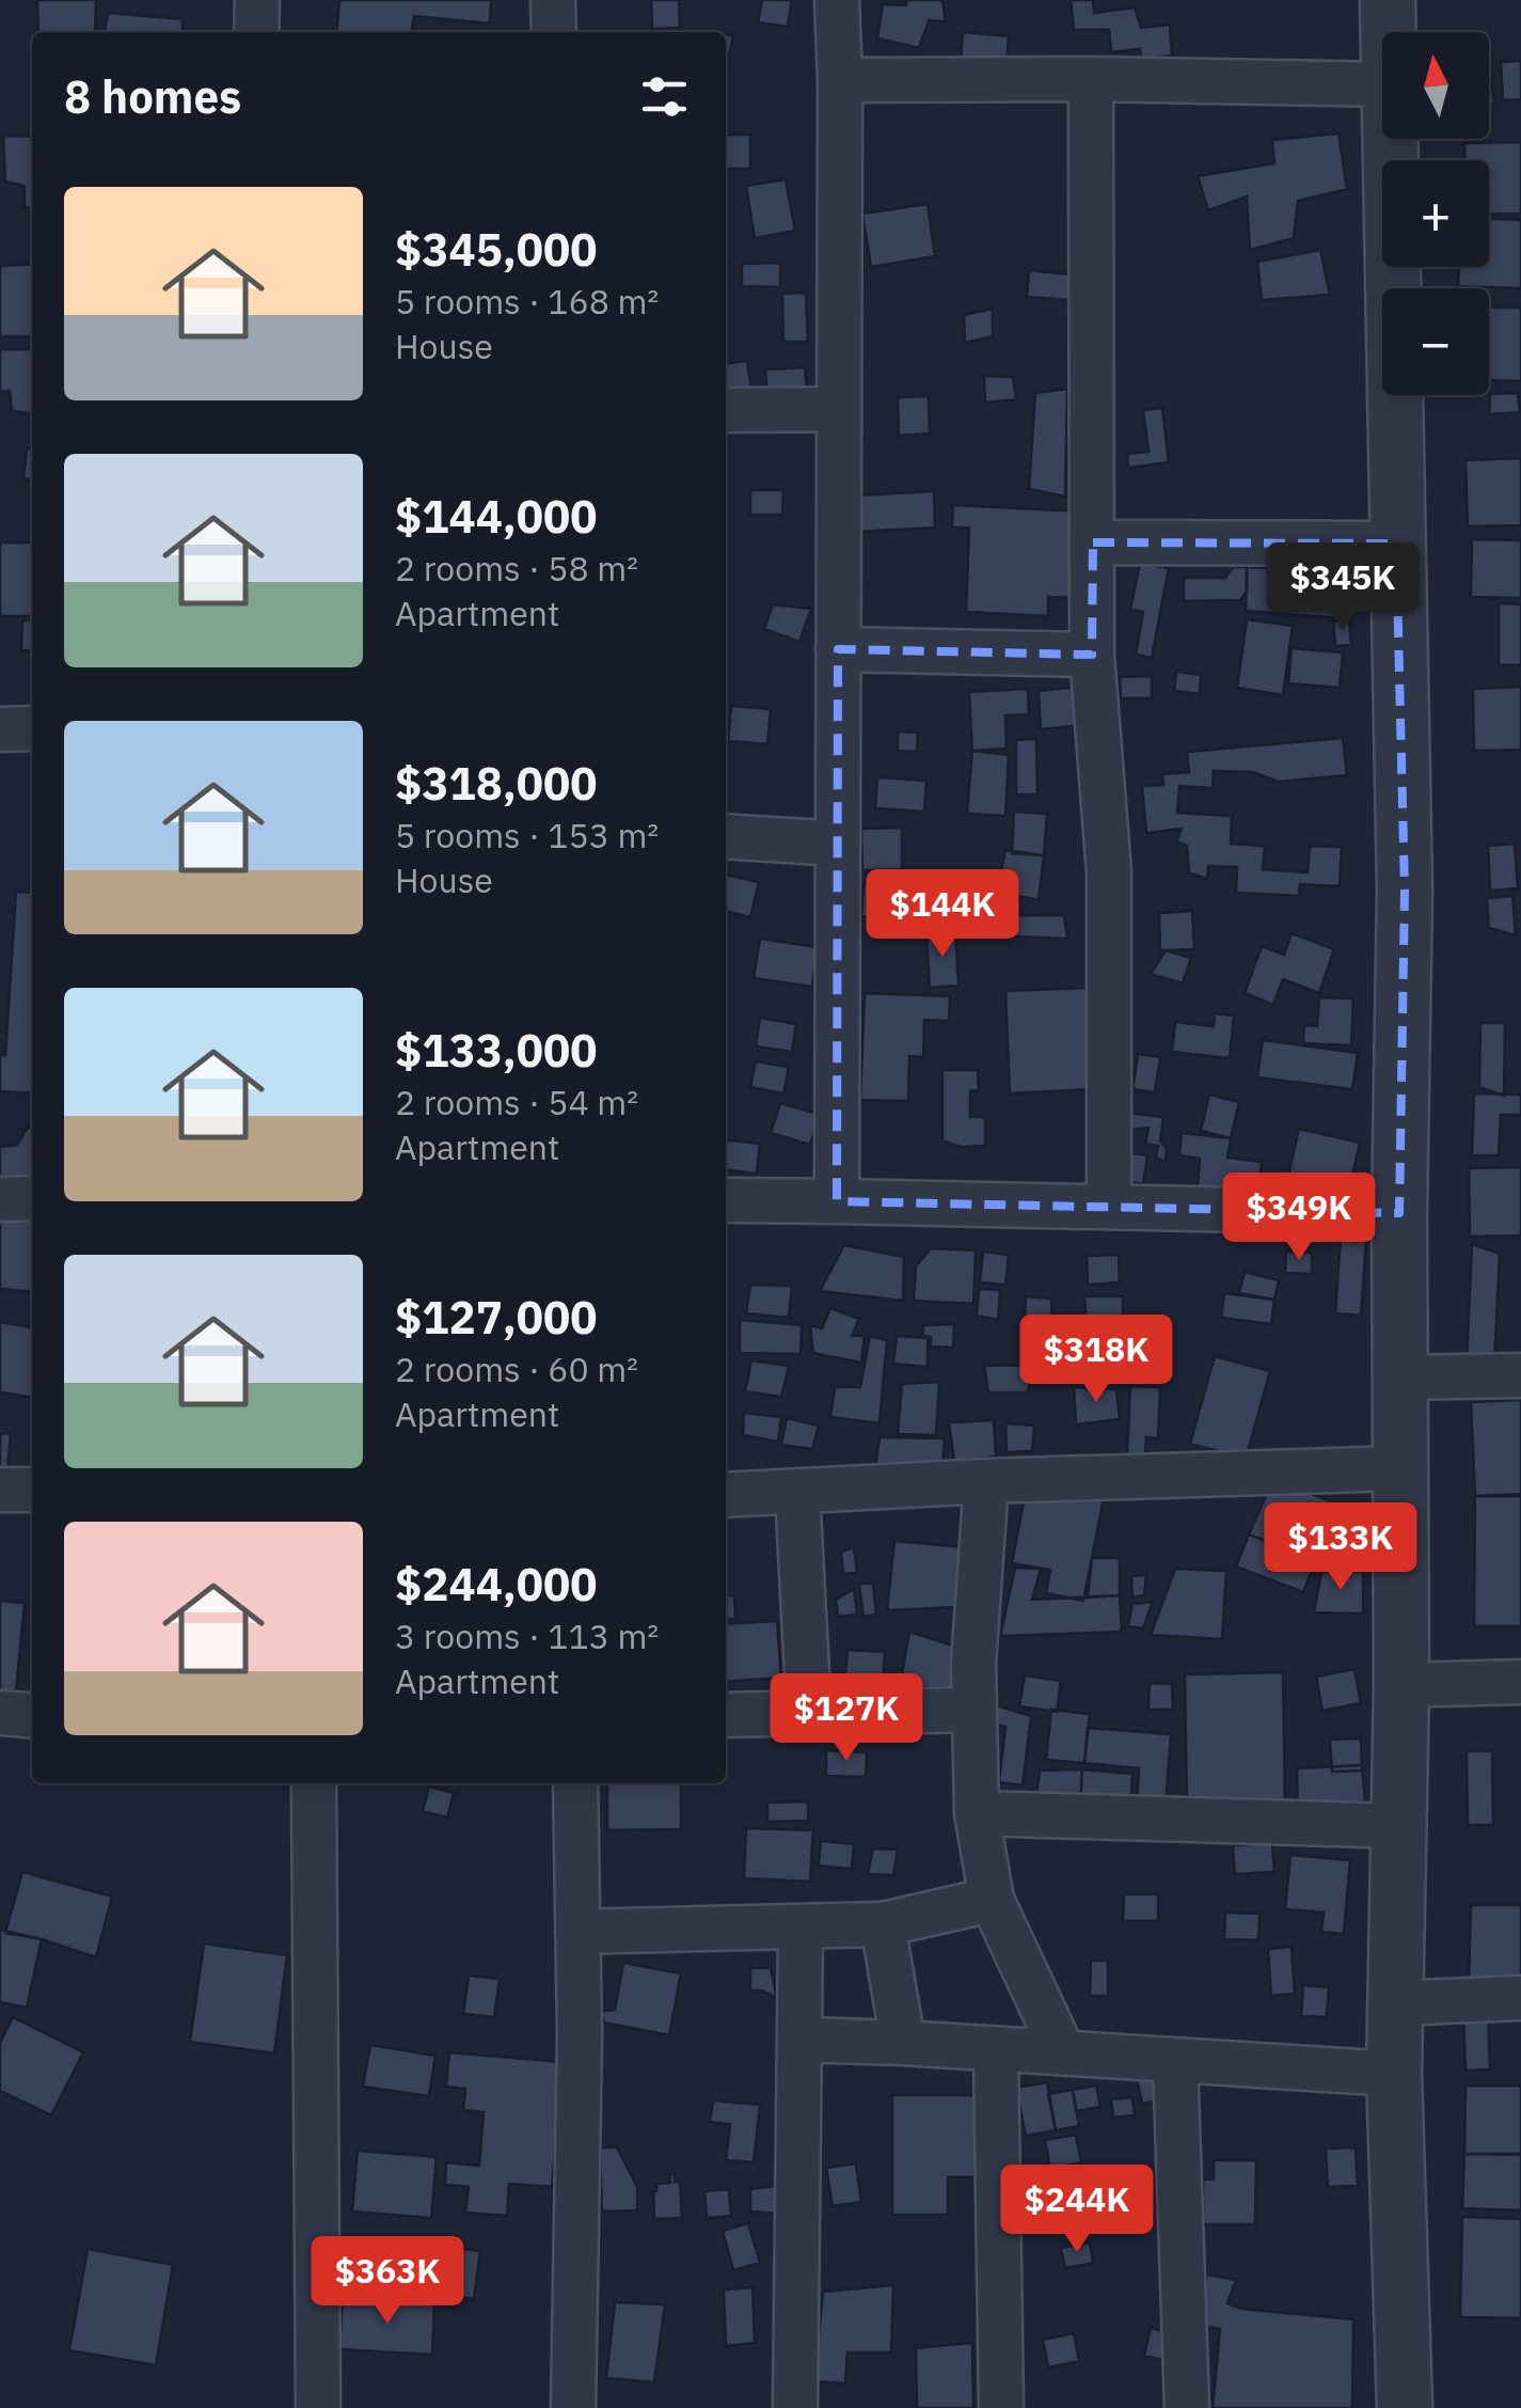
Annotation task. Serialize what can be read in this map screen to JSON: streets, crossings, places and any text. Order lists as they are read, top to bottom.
{
  "north": "top",
  "page": {
    "map_buttons": ["+", "−"],
    "heading": "8 homes",
    "list": [
      {
        "name": "$345,000",
        "note": "5 rooms · 168 m² · House"
      },
      {
        "name": "$144,000",
        "note": "2 rooms · 58 m² · Apartment"
      },
      {
        "name": "$318,000",
        "note": "5 rooms · 153 m² · House"
      },
      {
        "name": "$133,000",
        "note": "2 rooms · 54 m² · Apartment"
      },
      {
        "name": "$127,000",
        "note": "2 rooms · 60 m² · Apartment"
      },
      {
        "name": "$244,000",
        "note": "3 rooms · 113 m² · Apartment"
      }
    ],
    "price": [
      "$345K",
      "$144K",
      "$349K",
      "$318K",
      "$133K",
      "$127K",
      "$244K",
      "$363K"
    ]
  }
}
